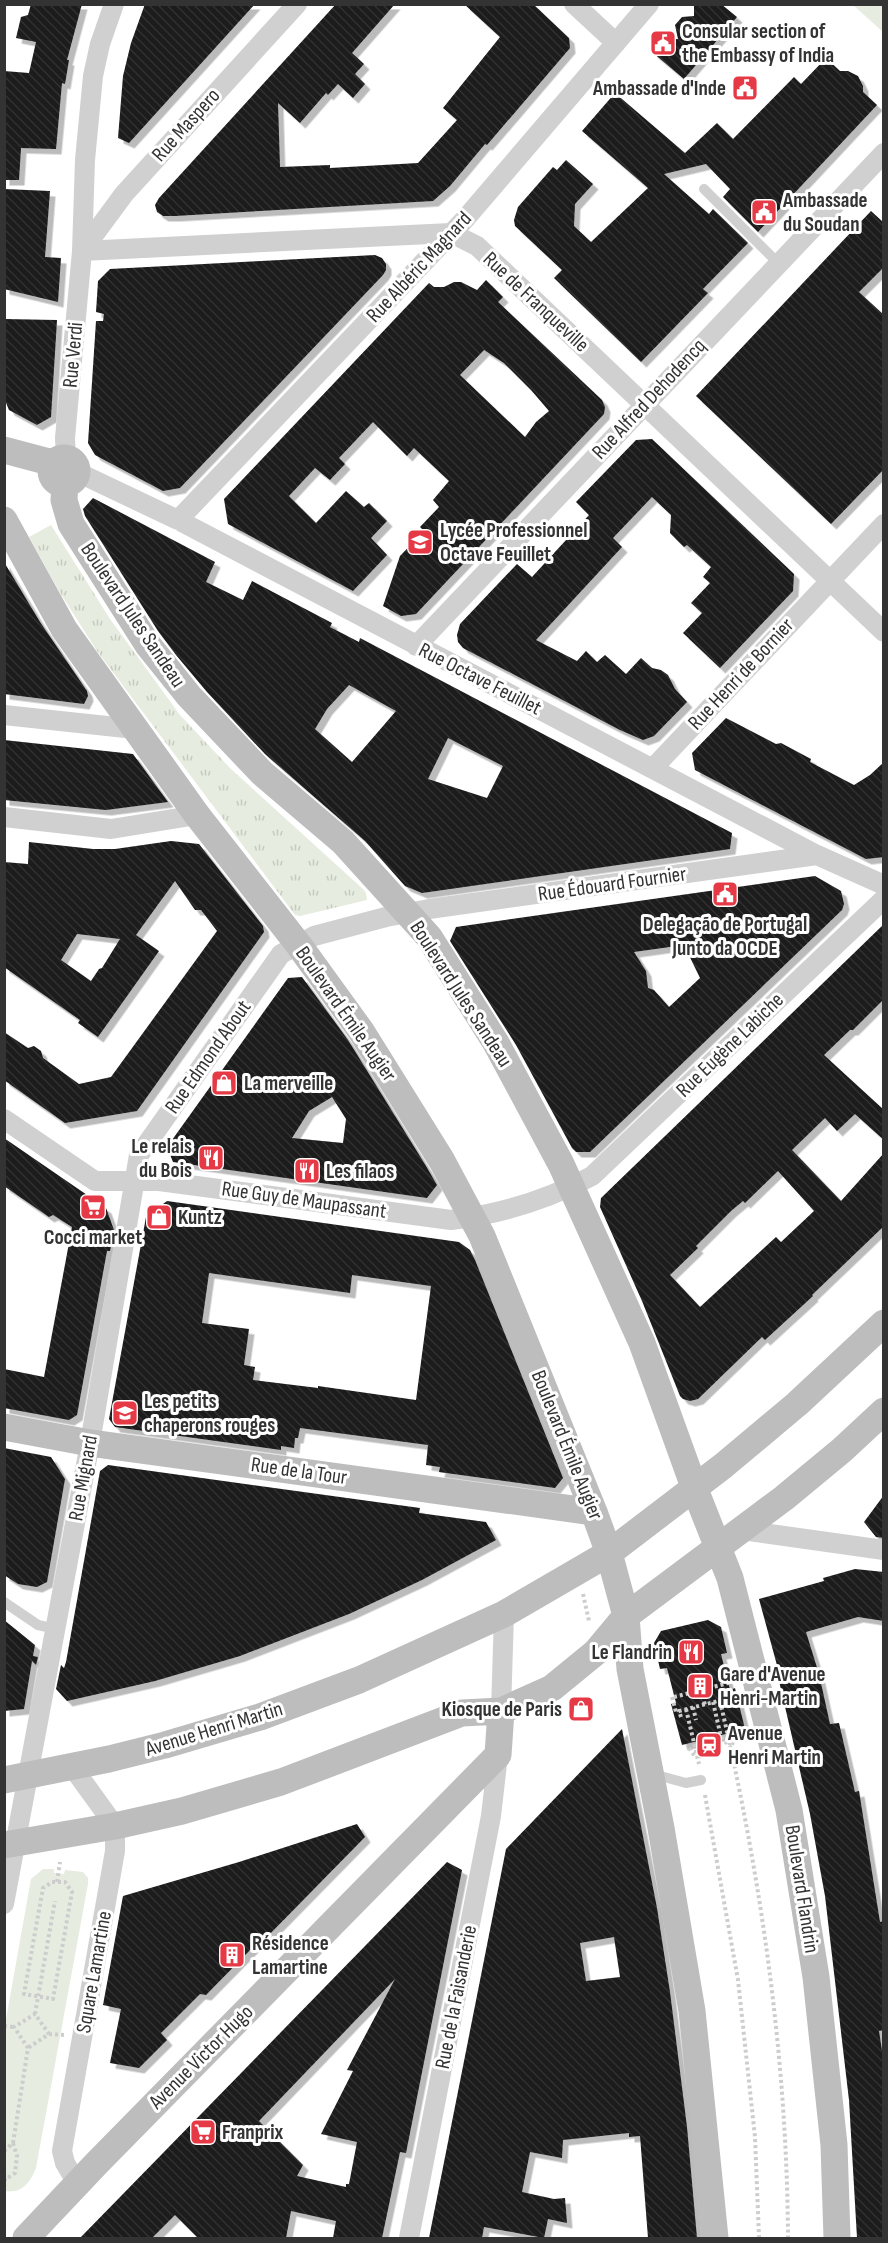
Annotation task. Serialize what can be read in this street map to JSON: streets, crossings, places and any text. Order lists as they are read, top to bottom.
{
  "streets": {
    "street": [
      "Rue Maspero",
      "Rue Albéric Magnard",
      "Rue de Franqueville",
      "Rue Verdi",
      "Rue Alfred Dehodencq",
      "Boulevard Jules Sandeau",
      "Rue Henri de Bornier",
      "Rue Octave Feuillet",
      "Rue Édouard Fournier",
      "Boulevard Émile Augier",
      "Rue Eugène Labiche",
      "Rue Edmond About",
      "Rue Guy de Maupassant",
      "Rue de la Tour",
      "Rue Mignard",
      "Avenue Henri Martin",
      "Boulevard Flandrin",
      "Square Lamartine",
      "Rue de la Faisanderie",
      "Avenue Victor Hugo"
    ]
  },
  "crossings": [
    ["Rue Maspero", "Rue de Franqueville"],
    ["Rue Maspero", "Rue Verdi"],
    ["Rue Albéric Magnard", "Rue de Franqueville"],
    ["Rue Albéric Magnard", "Rue Octave Feuillet"],
    ["Rue de Franqueville", "Rue Verdi"],
    ["Rue de Franqueville", "Rue Alfred Dehodencq"],
    ["Rue de Franqueville", "Rue Henri de Bornier"],
    ["Rue Verdi", "Boulevard Jules Sandeau"],
    ["Rue Verdi", "Rue Octave Feuillet"],
    ["Rue Alfred Dehodencq", "Rue Octave Feuillet"],
    ["Boulevard Jules Sandeau", "Rue Octave Feuillet"],
    ["Boulevard Jules Sandeau", "Rue Édouard Fournier"],
    ["Boulevard Jules Sandeau", "Rue Eugène Labiche"],
    ["Boulevard Jules Sandeau", "Avenue Henri Martin"],
    ["Boulevard Jules Sandeau", "Boulevard Flandrin"],
    ["Rue Henri de Bornier", "Rue Octave Feuillet"],
    ["Rue Octave Feuillet", "Rue Édouard Fournier"],
    ["Rue Édouard Fournier", "Boulevard Émile Augier"],
    ["Rue Édouard Fournier", "Rue Edmond About"],
    ["Boulevard Émile Augier", "Rue Eugène Labiche"],
    ["Boulevard Émile Augier", "Rue Edmond About"],
    ["Boulevard Émile Augier", "Rue Guy de Maupassant"],
    ["Boulevard Émile Augier", "Rue de la Tour"],
    ["Boulevard Émile Augier", "Avenue Henri Martin"],
    ["Rue Eugène Labiche", "Rue Guy de Maupassant"],
    ["Rue Edmond About", "Rue Guy de Maupassant"],
    ["Rue Edmond About", "Rue Mignard"],
    ["Rue Guy de Maupassant", "Rue Mignard"],
    ["Rue de la Tour", "Rue Mignard"],
    ["Rue Mignard", "Avenue Henri Martin"],
    ["Avenue Henri Martin", "Boulevard Flandrin"],
    ["Square Lamartine", "Avenue Victor Hugo"],
    ["Rue de la Faisanderie", "Avenue Victor Hugo"]
  ],
  "places": {
    "public building": [
      "Consular section of the Embassy of India",
      "Ambassade d'Inde",
      "Ambassade du Soudan",
      "Delegação de Portugal Junto da OCDE"
    ],
    "school or university": ["Lycée Professionnel Octave Feuillet", "Les petits chaperons rouges"],
    "shop": ["La merveille", "Kuntz", "Kiosque de Paris"],
    "restaurant": ["Le relais du Bois", "Les filaos", "Le Flandrin"],
    "supermarket": ["Cocci market", "Franprix"],
    "building": ["Gare d'Avenue Henri-Martin", "Résidence Lamartine"],
    "station": ["Avenue Henri Martin"]
  }
}
